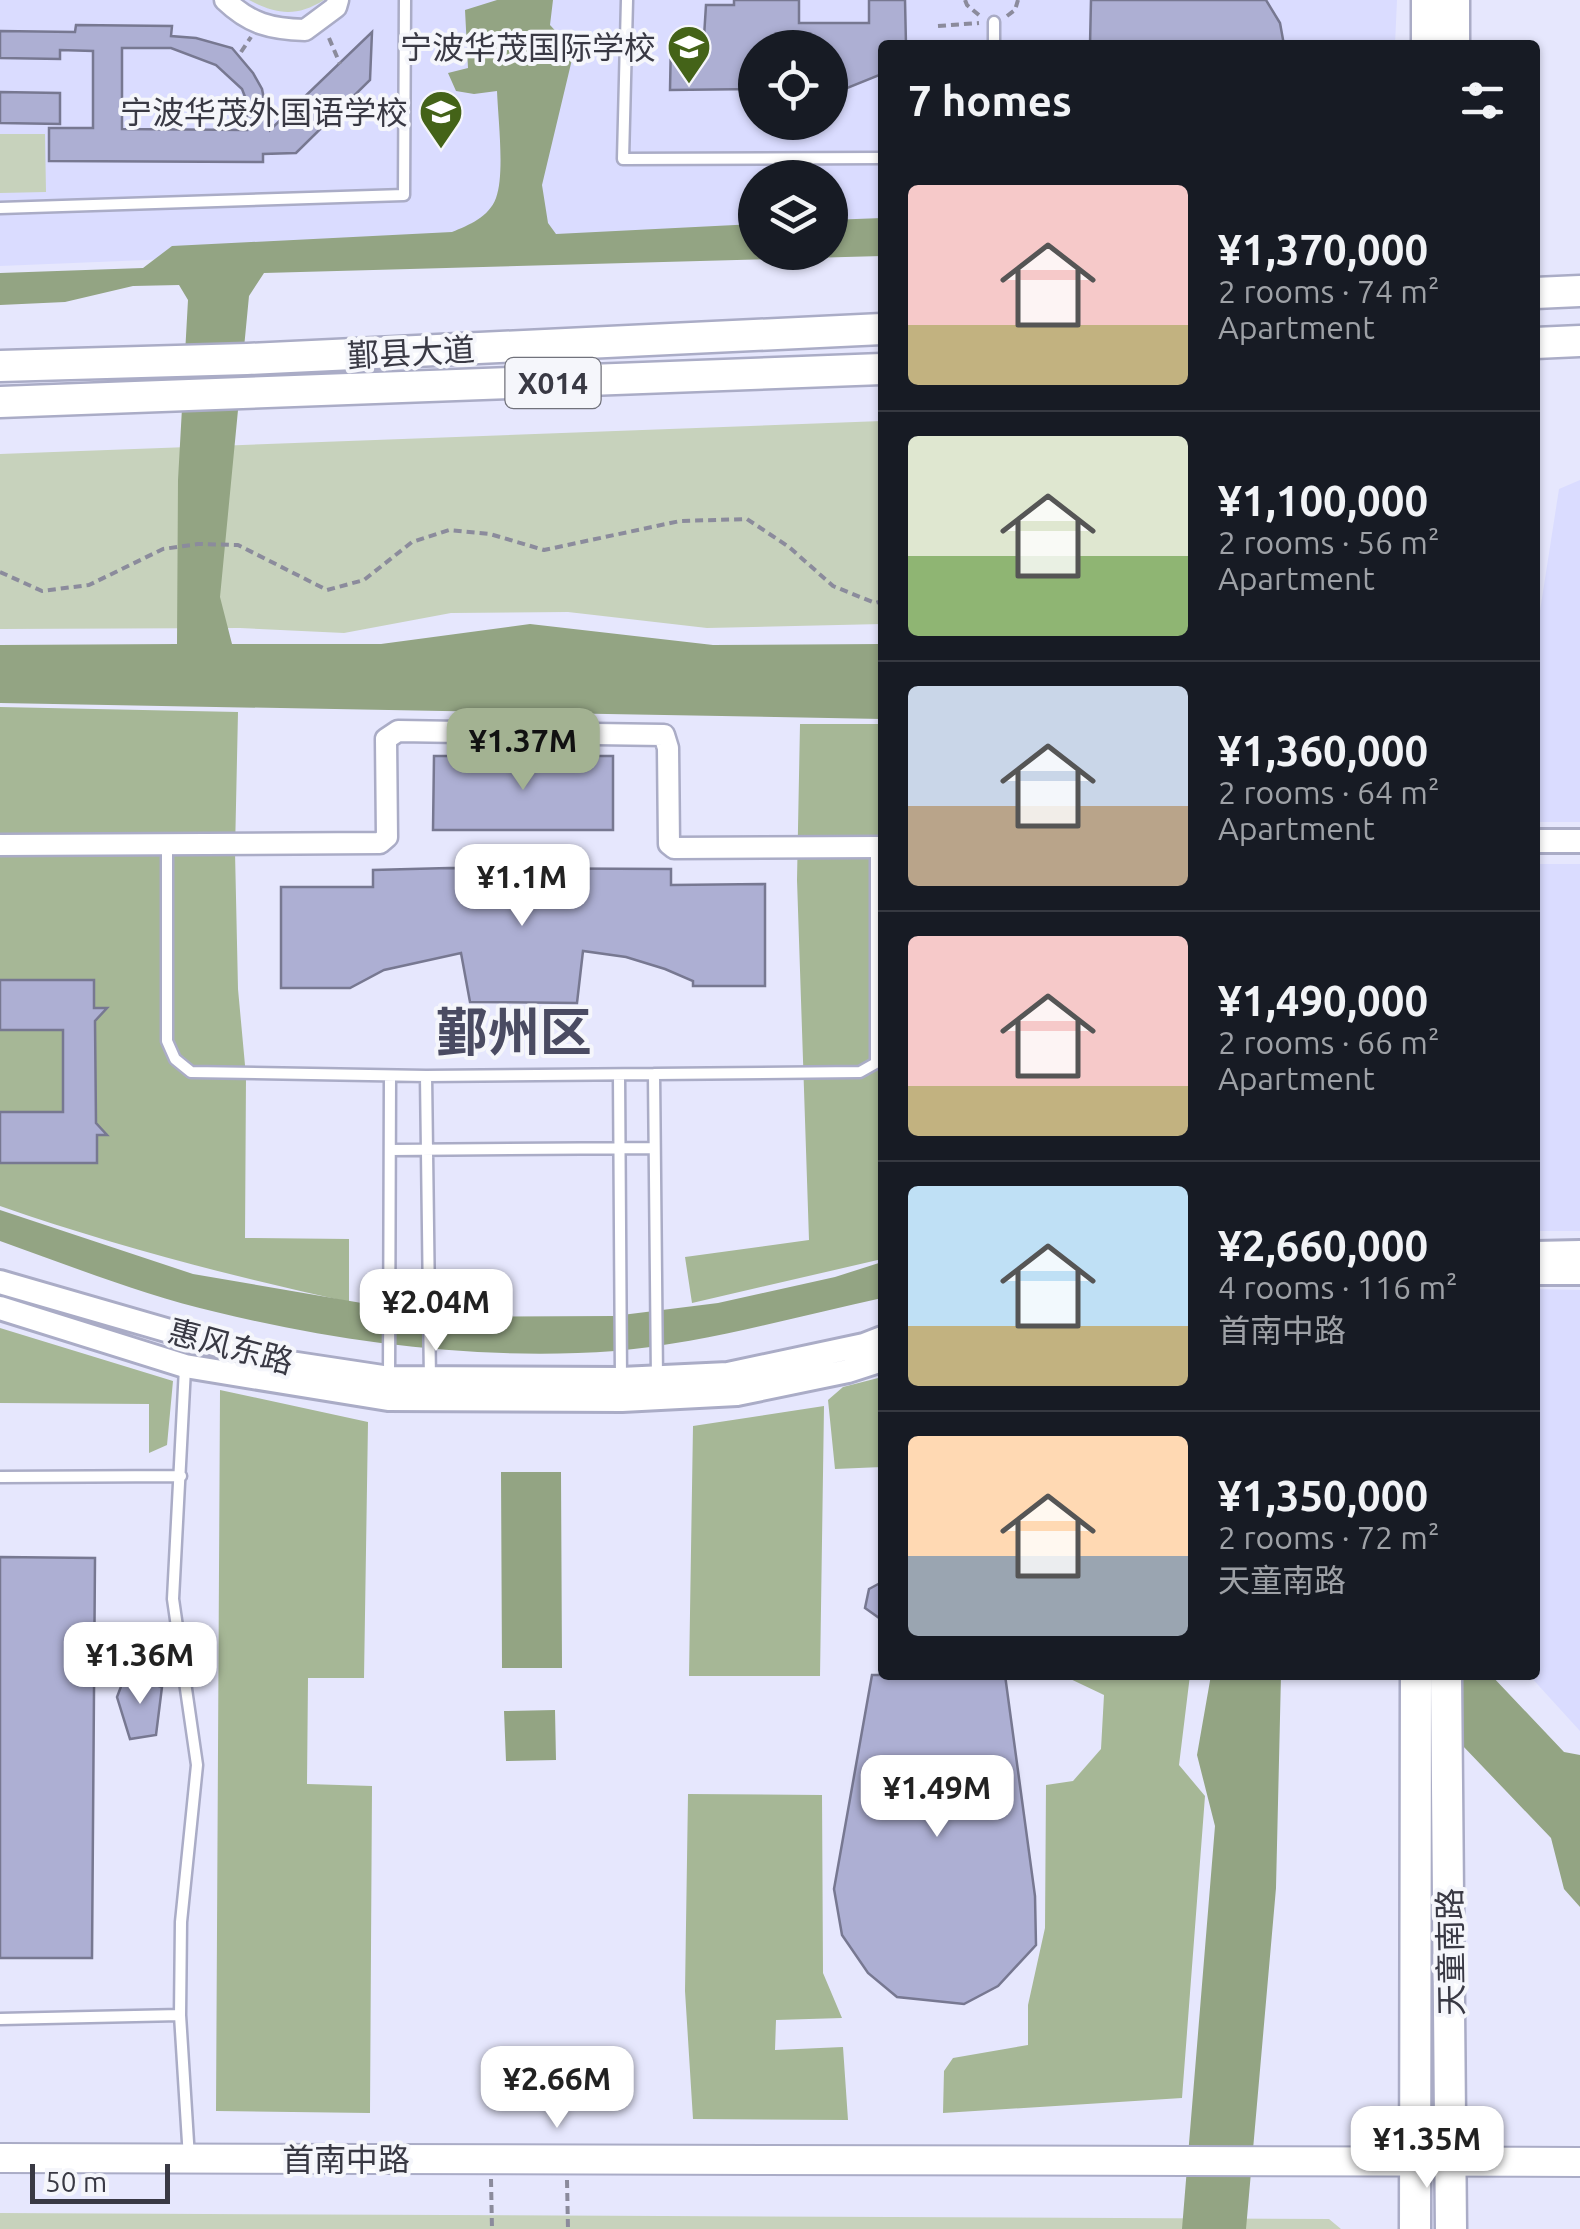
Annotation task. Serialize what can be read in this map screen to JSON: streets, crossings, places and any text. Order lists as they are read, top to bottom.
{
  "streets": {
    "main road": [
      "鄞县大道",
      "X014",
      "天童南路",
      "首南中路"
    ],
    "street": ["惠风东路"]
  },
  "crossings": [
    ["天童南路", "首南中路"]
  ],
  "districts": ["鄞州区"],
  "places": {
    "school or university": ["宁波华茂国际学校", "宁波华茂外国语学校"]
  },
  "scale_bar": "50 m",
  "page": {
    "heading": "7 homes",
    "list": [
      {
        "name": "¥1,370,000",
        "note": "2 rooms · 74 m² · Apartment"
      },
      {
        "name": "¥1,100,000",
        "note": "2 rooms · 56 m² · Apartment"
      },
      {
        "name": "¥1,360,000",
        "note": "2 rooms · 64 m² · Apartment"
      },
      {
        "name": "¥1,490,000",
        "note": "2 rooms · 66 m² · Apartment"
      },
      {
        "name": "¥2,660,000",
        "note": "4 rooms · 116 m² · 首南中路"
      },
      {
        "name": "¥1,350,000",
        "note": "2 rooms · 72 m² · 天童南路"
      }
    ],
    "price": [
      "¥1.37M",
      "¥1.1M",
      "¥2.04M",
      "¥1.36M",
      "¥1.49M",
      "¥2.66M",
      "¥1.35M"
    ],
    "scale": "50 m"
  }
}
